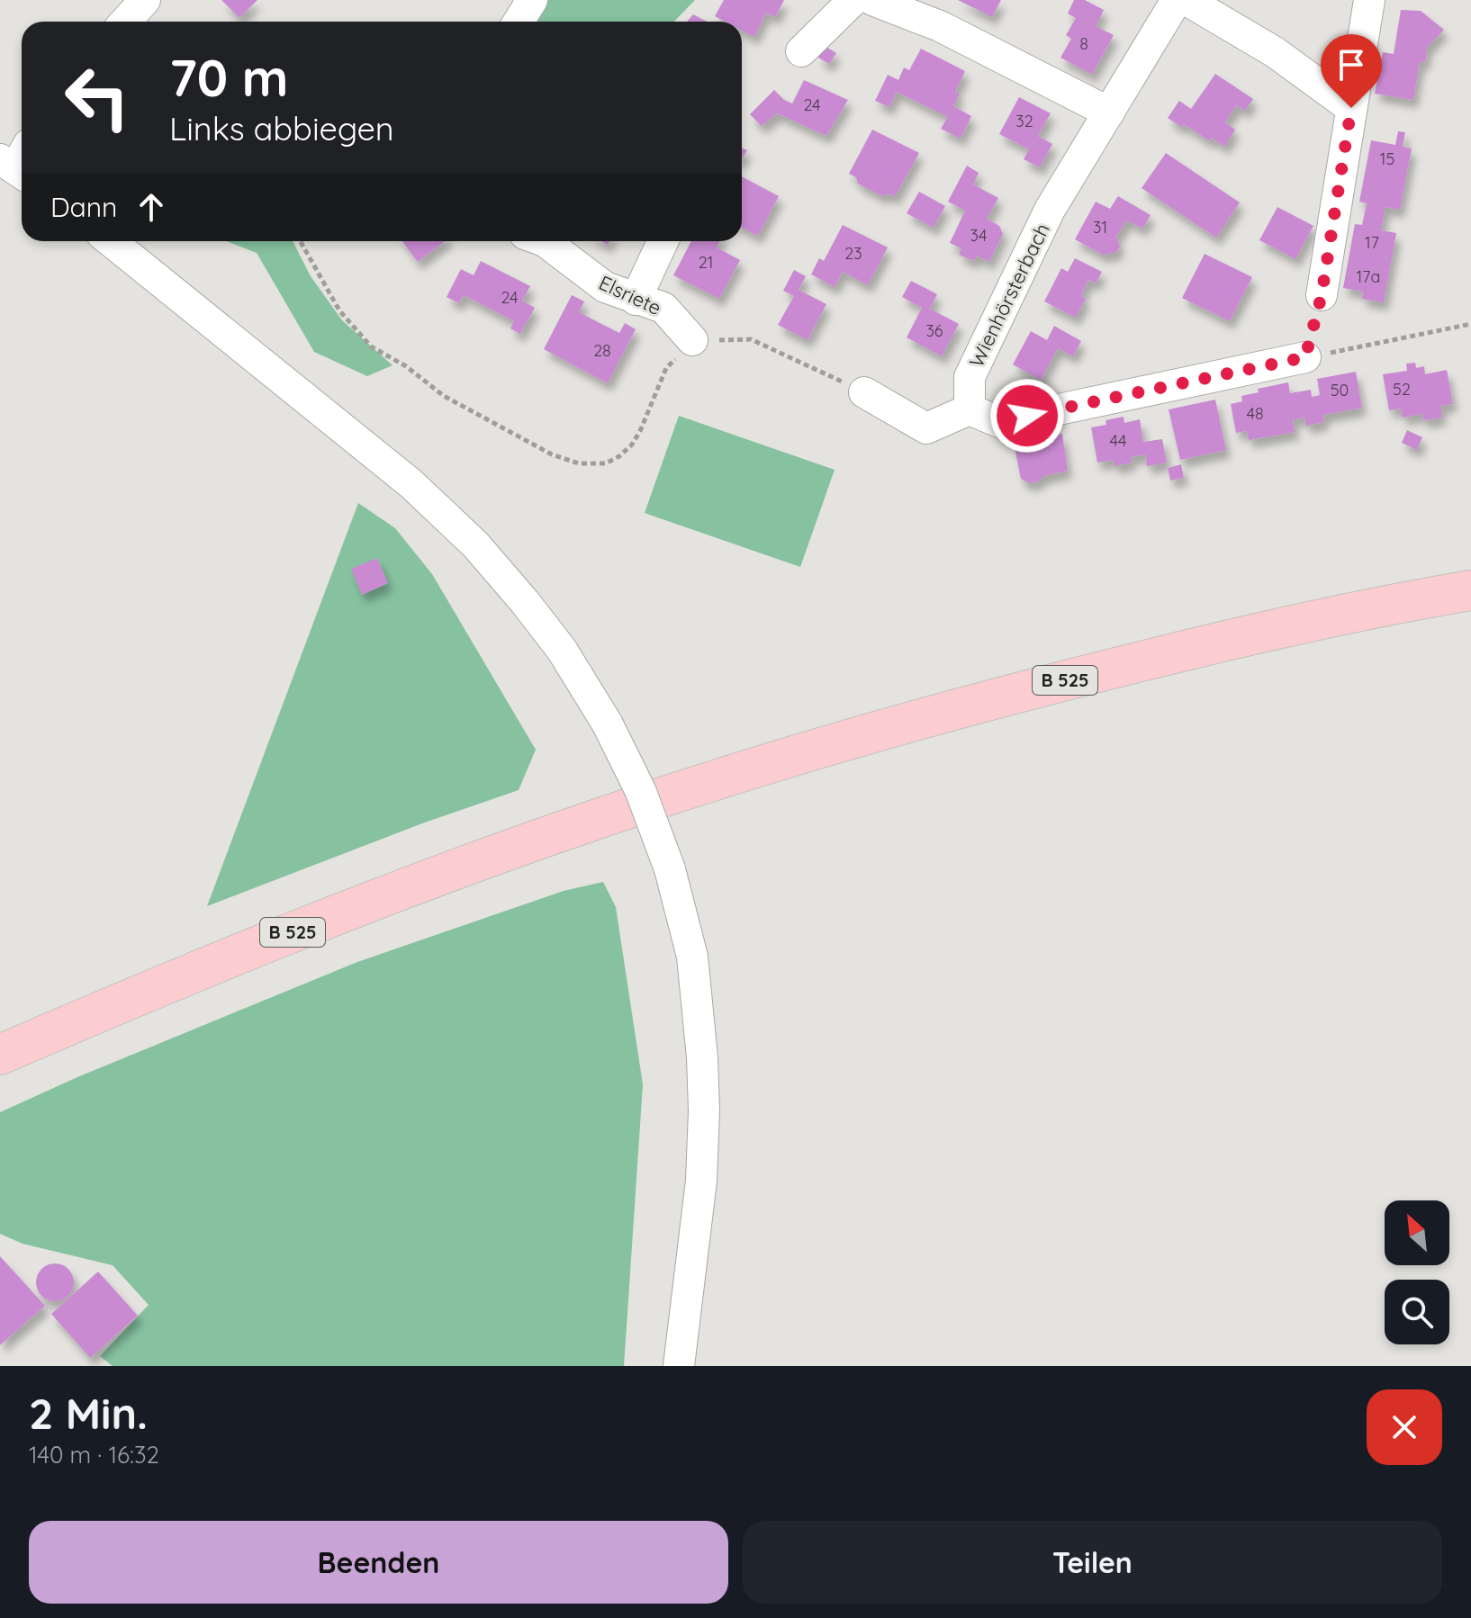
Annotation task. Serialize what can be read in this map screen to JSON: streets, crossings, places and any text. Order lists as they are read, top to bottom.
{
  "streets": {
    "main road": ["B 525"],
    "street": ["Elsriete", "Wienhörsterbach"]
  },
  "house_numbers": [
    "8",
    "24",
    "32",
    "15",
    "31",
    "34",
    "17",
    "23",
    "21",
    "17a",
    "24",
    "36",
    "28",
    "52",
    "50",
    "48",
    "44"
  ],
  "north": "top left",
  "page": {
    "turn": ["70 m", "Links abbiegen"],
    "then": "Dann",
    "heading": ["2 Min.", "140 m · 16:32"],
    "buttons": ["Beenden", "Teilen"]
  }
}
